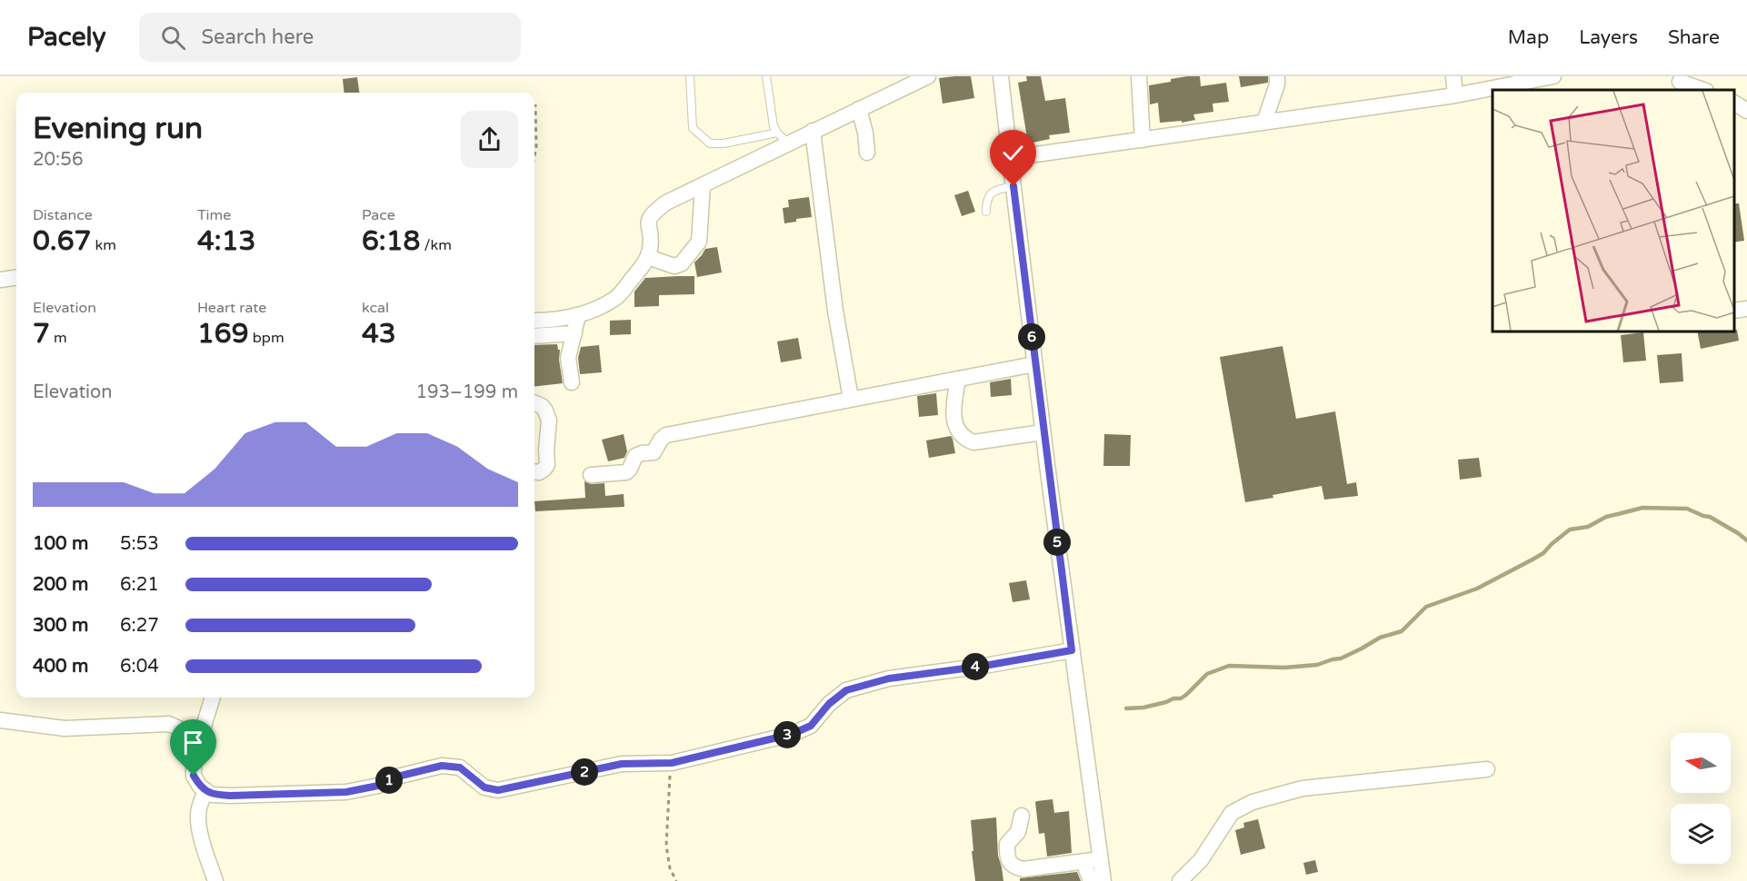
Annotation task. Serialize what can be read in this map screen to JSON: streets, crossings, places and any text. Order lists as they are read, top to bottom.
{
  "north": "left",
  "page": {
    "header": "Pacely",
    "search": "Search here",
    "nav": ["Map", "Layers", "Share"],
    "heading": ["Evening run", "20:56"],
    "stats": [
      ["Distance", "0.67 km"],
      ["Time", "4:13"],
      ["Pace", "6:18 /km"],
      ["Elevation", "7 m"],
      ["Heart rate", "169 bpm"],
      ["kcal", "43"]
    ],
    "pins": [
      "6",
      "5",
      "4",
      "3",
      "2",
      "1"
    ],
    "chart": ["Elevation", "193–199 m"],
    "list": [
      {
        "name": "100 m",
        "note": "5:53"
      },
      {
        "name": "200 m",
        "note": "6:21"
      },
      {
        "name": "300 m",
        "note": "6:27"
      },
      {
        "name": "400 m",
        "note": "6:04"
      }
    ]
  }
}
